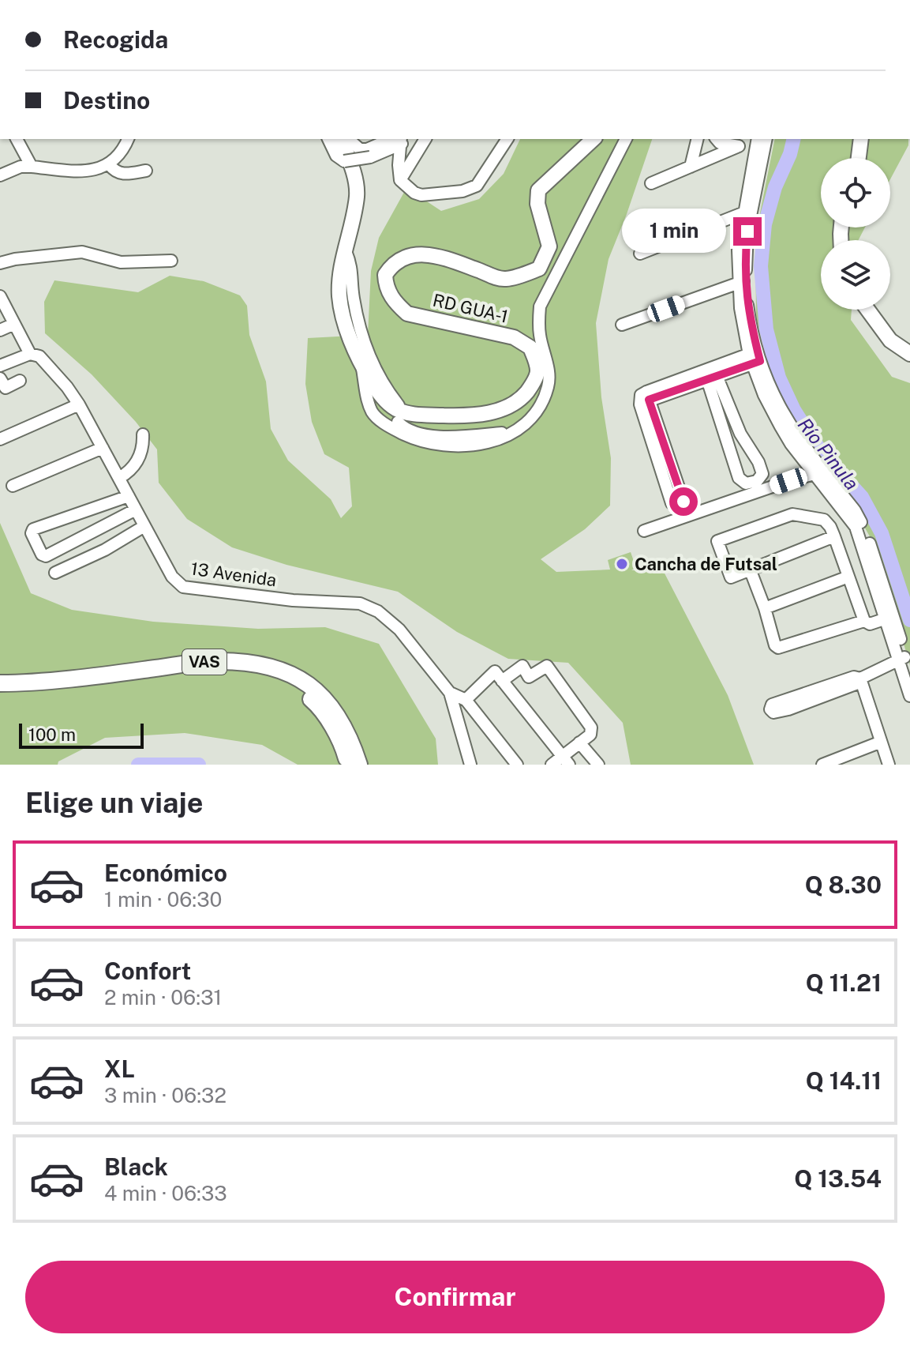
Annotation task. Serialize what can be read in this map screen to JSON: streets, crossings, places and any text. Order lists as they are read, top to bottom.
{
  "streets": {
    "highway": ["VAS"],
    "main road": ["RD GUA-1"],
    "street": ["13 Avenida"]
  },
  "water": ["Río Pinula"],
  "places": ["Cancha de Futsal"],
  "scale_bar": "100 m",
  "page": {
    "banner": ["Recogida", "Destino"],
    "bubble": "1 min",
    "scale": "100 m",
    "heading": "Elige un viaje",
    "list": [
      {
        "name": "Económico",
        "note": "1 min · 06:30",
        "value": "Q 8.30"
      },
      {
        "name": "Confort",
        "note": "2 min · 06:31",
        "value": "Q 11.21"
      },
      {
        "name": "XL",
        "note": "3 min · 06:32",
        "value": "Q 14.11"
      },
      {
        "name": "Black",
        "note": "4 min · 06:33",
        "value": "Q 13.54"
      }
    ],
    "buttons": "Confirmar"
  }
}
